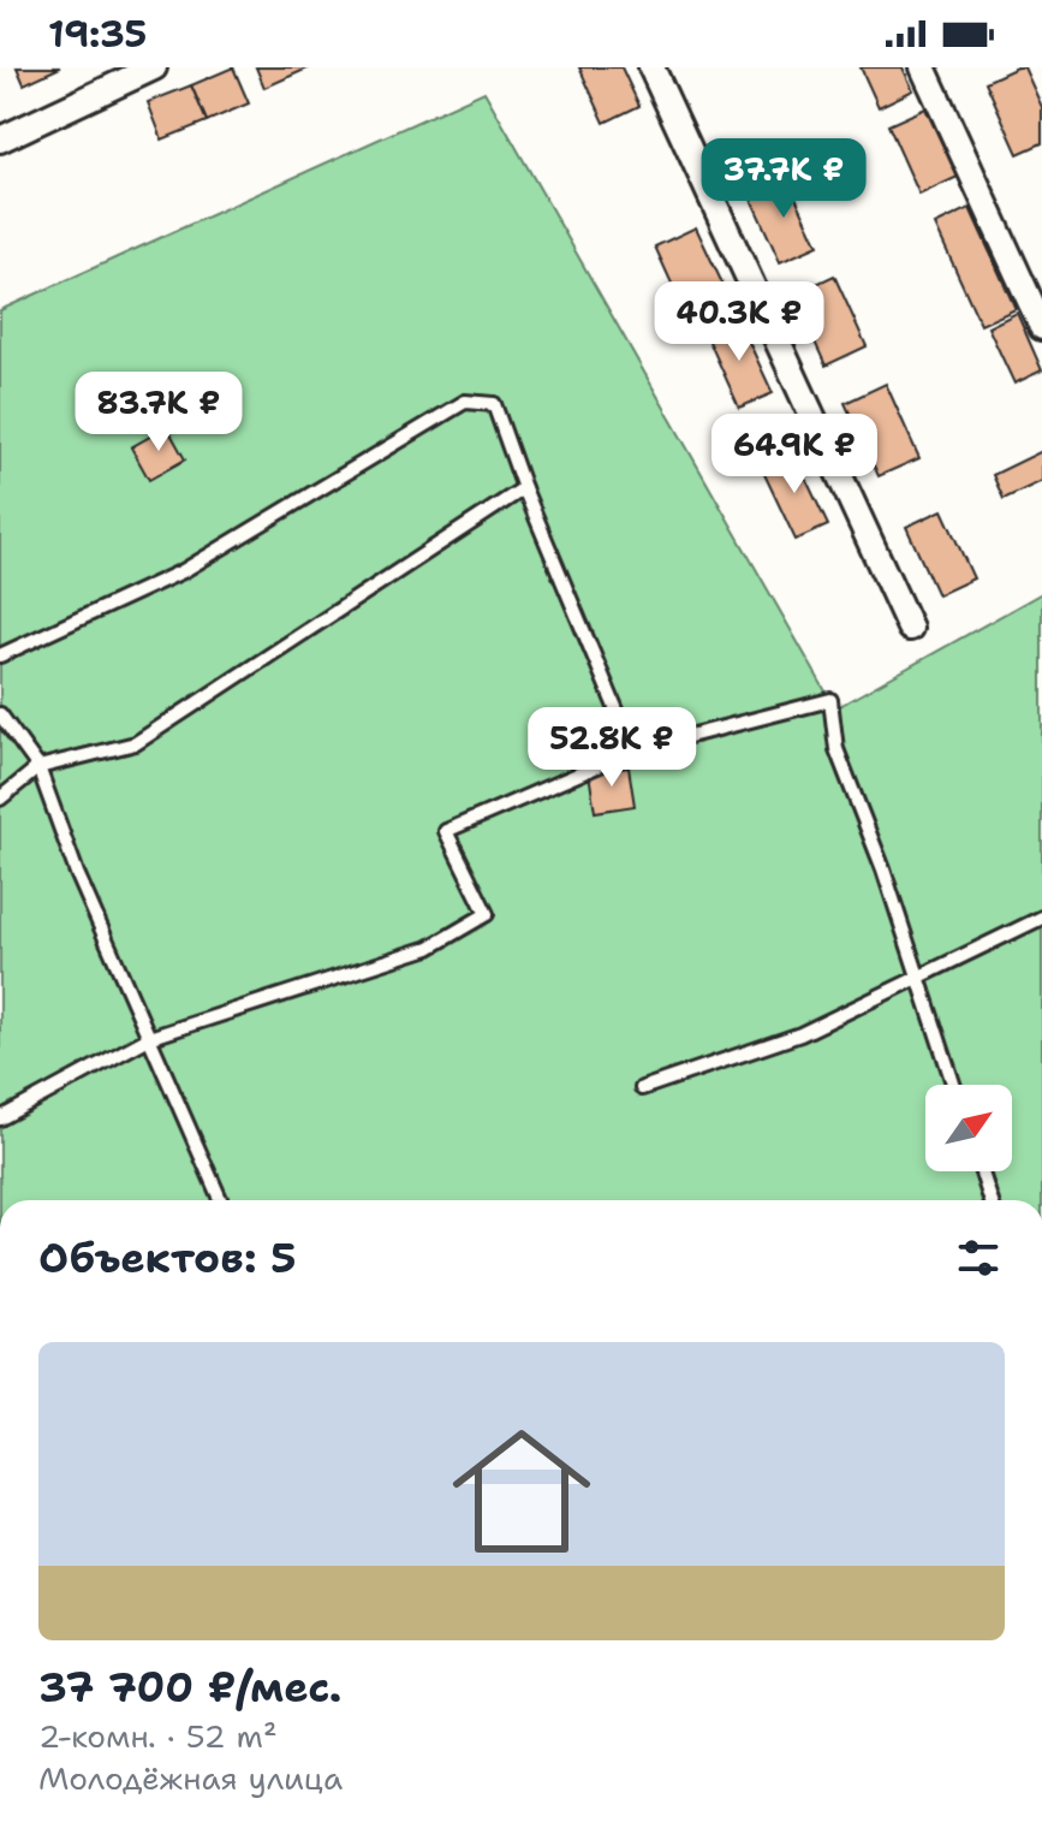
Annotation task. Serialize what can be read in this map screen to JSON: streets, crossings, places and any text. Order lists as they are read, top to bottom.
{
  "north": "top right",
  "page": {
    "status": "19:35",
    "price": [
      "37.7K ₽",
      "40.3K ₽",
      "83.7K ₽",
      "64.9K ₽",
      "52.8K ₽"
    ],
    "heading": "Объектов: 5",
    "list": [
      {
        "name": "37 700 ₽/мес.",
        "note": "2-комн. · 52 m² · Молодёжная улица"
      }
    ]
  }
}
